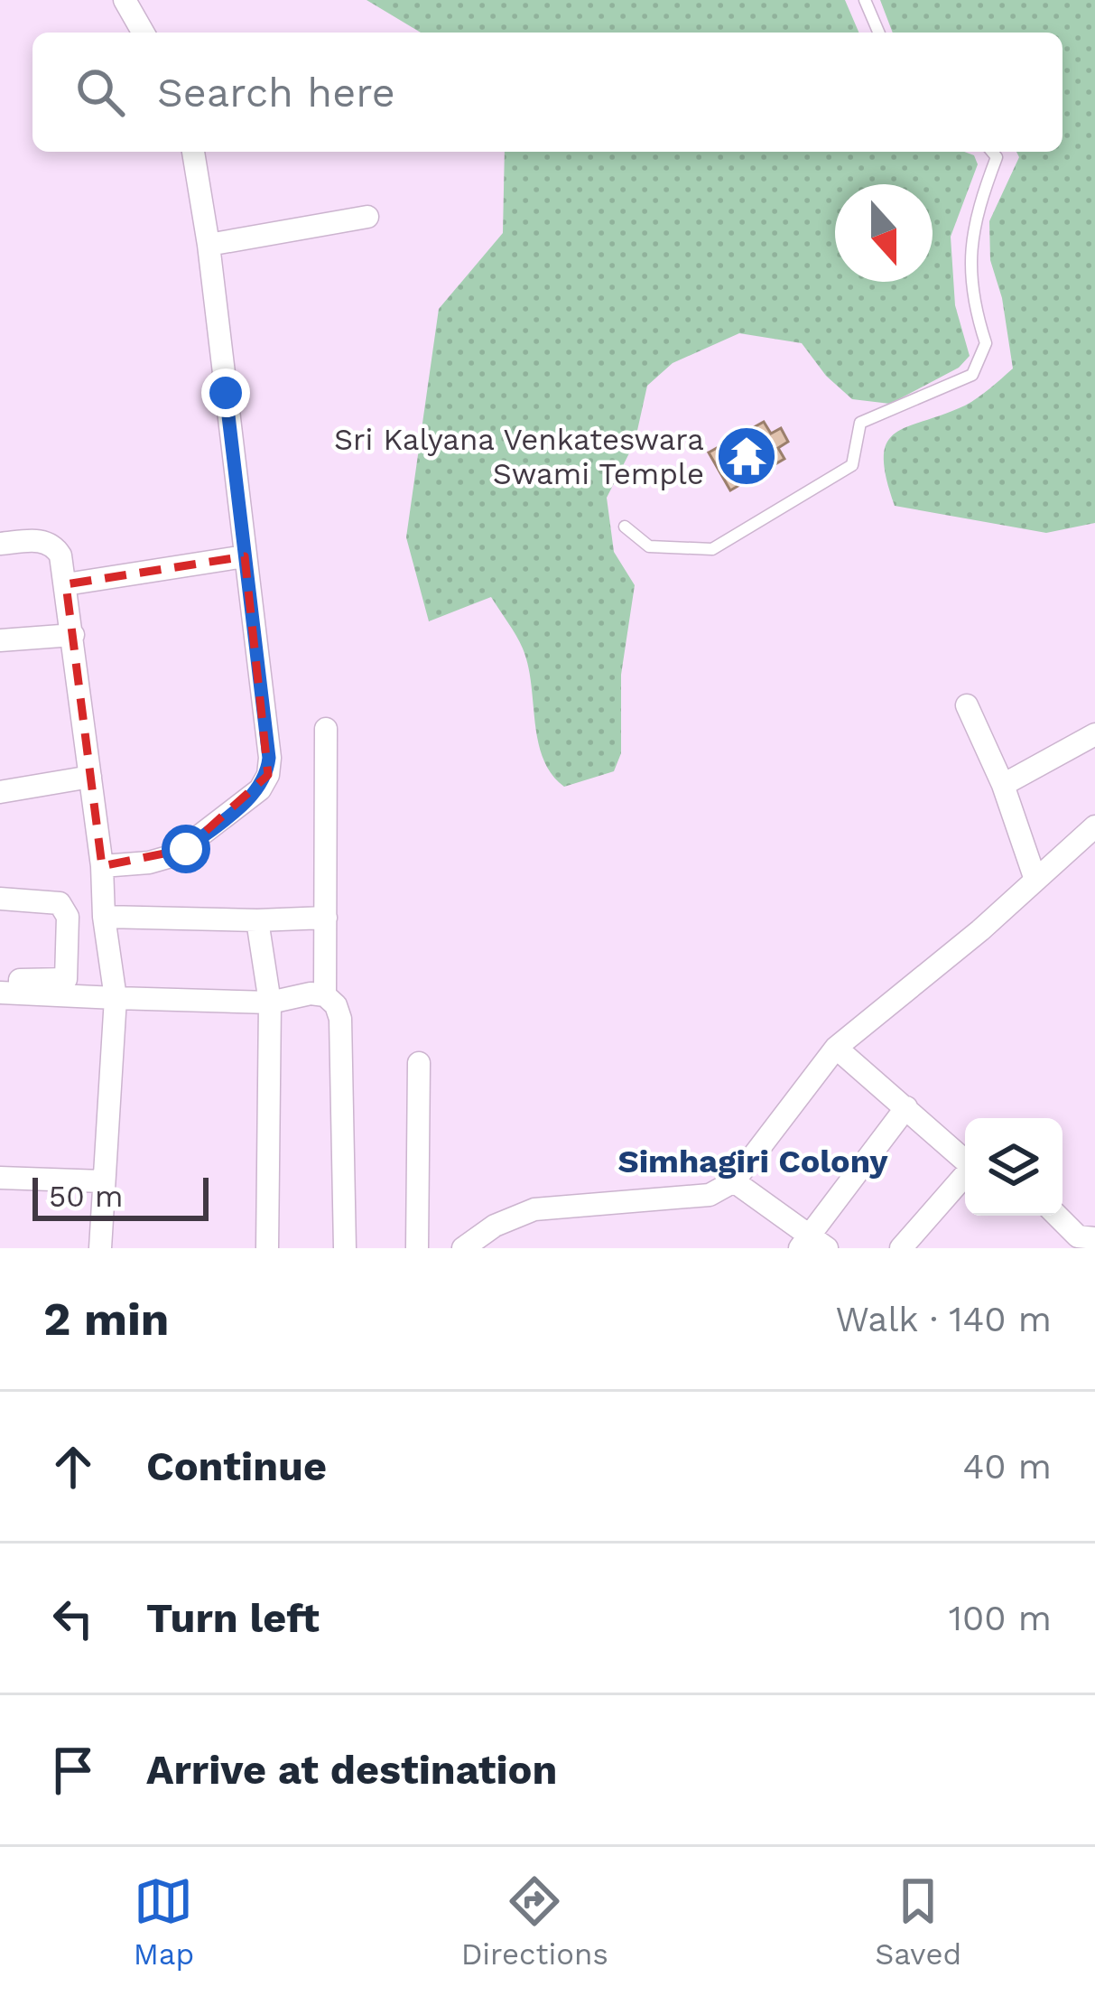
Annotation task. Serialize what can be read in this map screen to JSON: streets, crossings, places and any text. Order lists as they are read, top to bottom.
{
  "districts": ["Simhagiri Colony"],
  "places": {
    "temple": ["Sri Kalyana Venkateswara Swami Temple"]
  },
  "scale_bar": "50 m",
  "north": "bottom",
  "page": {
    "search": "Search here",
    "scale": "50 m",
    "heading": ["2 min", "Walk · 140 m"],
    "list": [
      ["Continue", "40 m"],
      ["Turn left", "100 m"],
      "Arrive at destination"
    ],
    "nav": ["Map", "Directions", "Saved"]
  }
}
